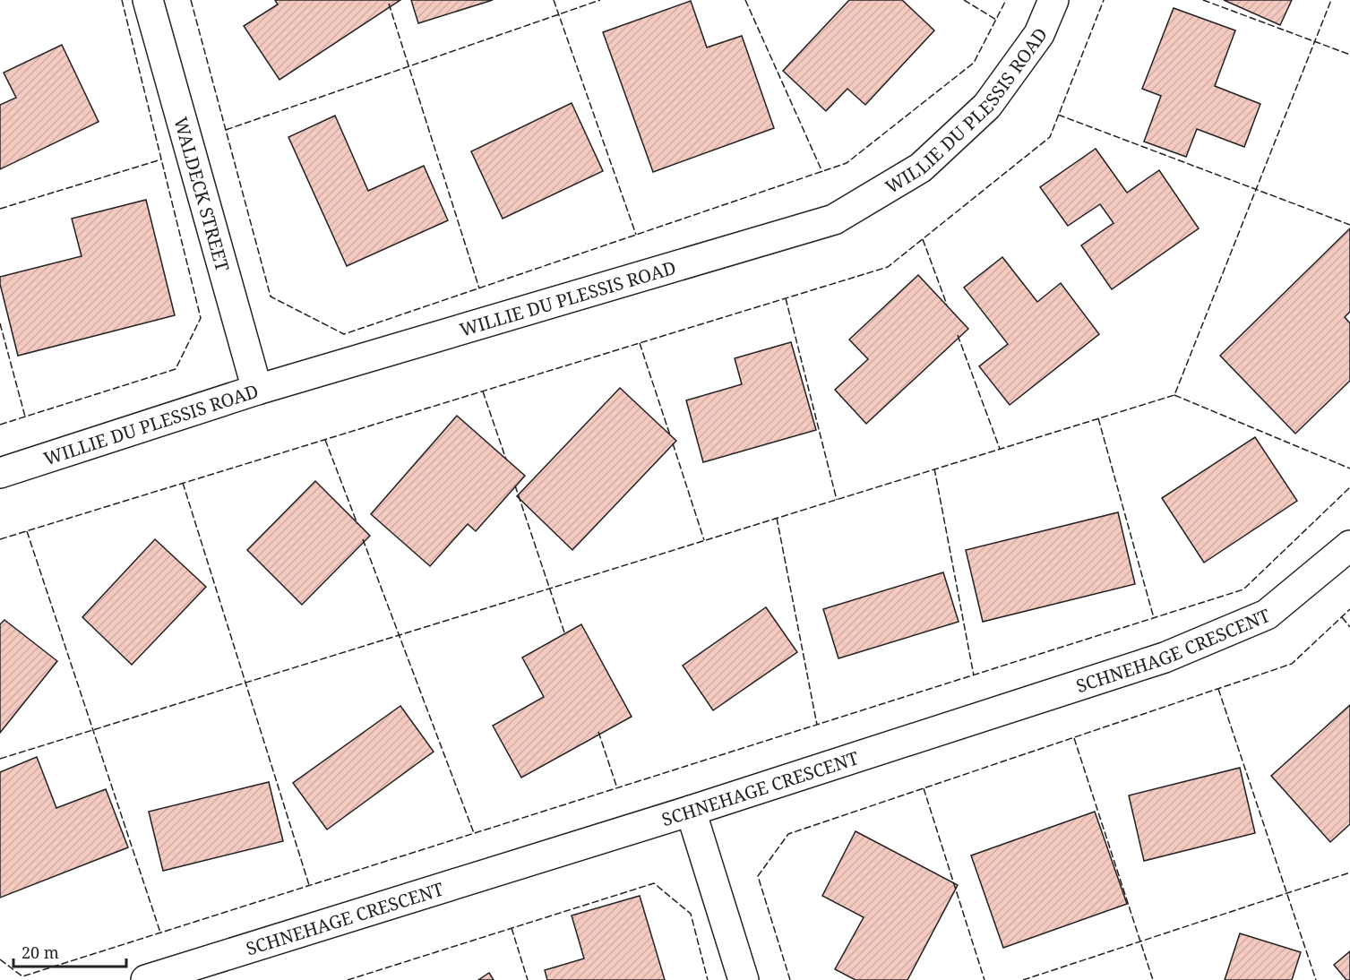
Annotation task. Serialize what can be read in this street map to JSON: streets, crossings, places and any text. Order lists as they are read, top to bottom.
{
  "streets": {
    "street": ["WILLIE DU PLESSIS ROAD", "WALDECK STREET", "SCHNEHAGE CRESCENT"]
  },
  "crossings": [
    ["WILLIE DU PLESSIS ROAD", "WALDECK STREET"]
  ],
  "scale_bar": "20 m"
}
